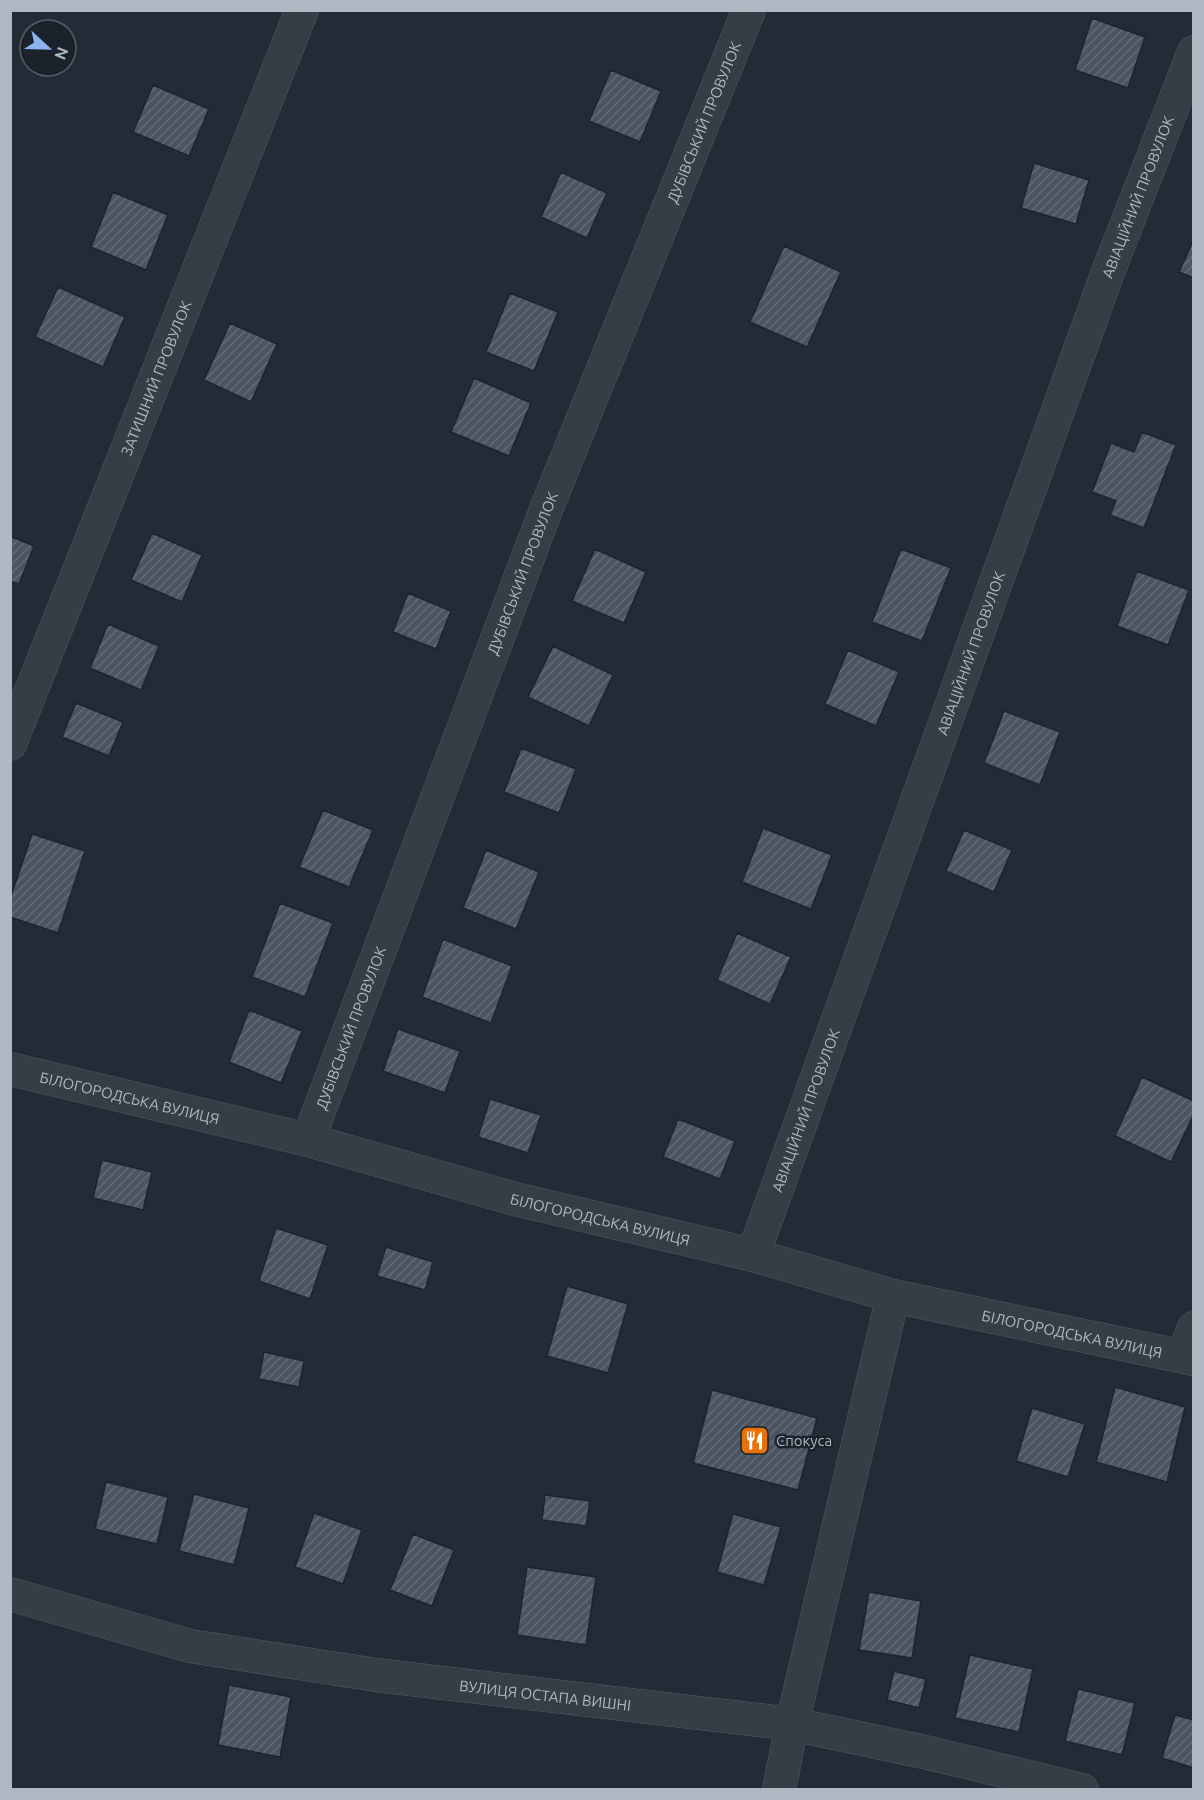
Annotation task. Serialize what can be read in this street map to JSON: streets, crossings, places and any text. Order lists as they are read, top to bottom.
{
  "streets": {
    "street": [
      "ДУБІВСЬКИЙ ПРОВУЛОК",
      "АВІАЦІЙНИЙ ПРОВУЛОК",
      "ЗАТИШНИЙ ПРОВУЛОК",
      "БІЛОГОРОДСЬКА ВУЛИЦЯ",
      "ВУЛИЦЯ ОСТАПА ВИШНІ"
    ]
  },
  "crossings": [
    ["ДУБІВСЬКИЙ ПРОВУЛОК", "БІЛОГОРОДСЬКА ВУЛИЦЯ"],
    ["АВІАЦІЙНИЙ ПРОВУЛОК", "БІЛОГОРОДСЬКА ВУЛИЦЯ"]
  ],
  "places": {
    "restaurant": ["Спокуса"]
  },
  "north": "right"
}
